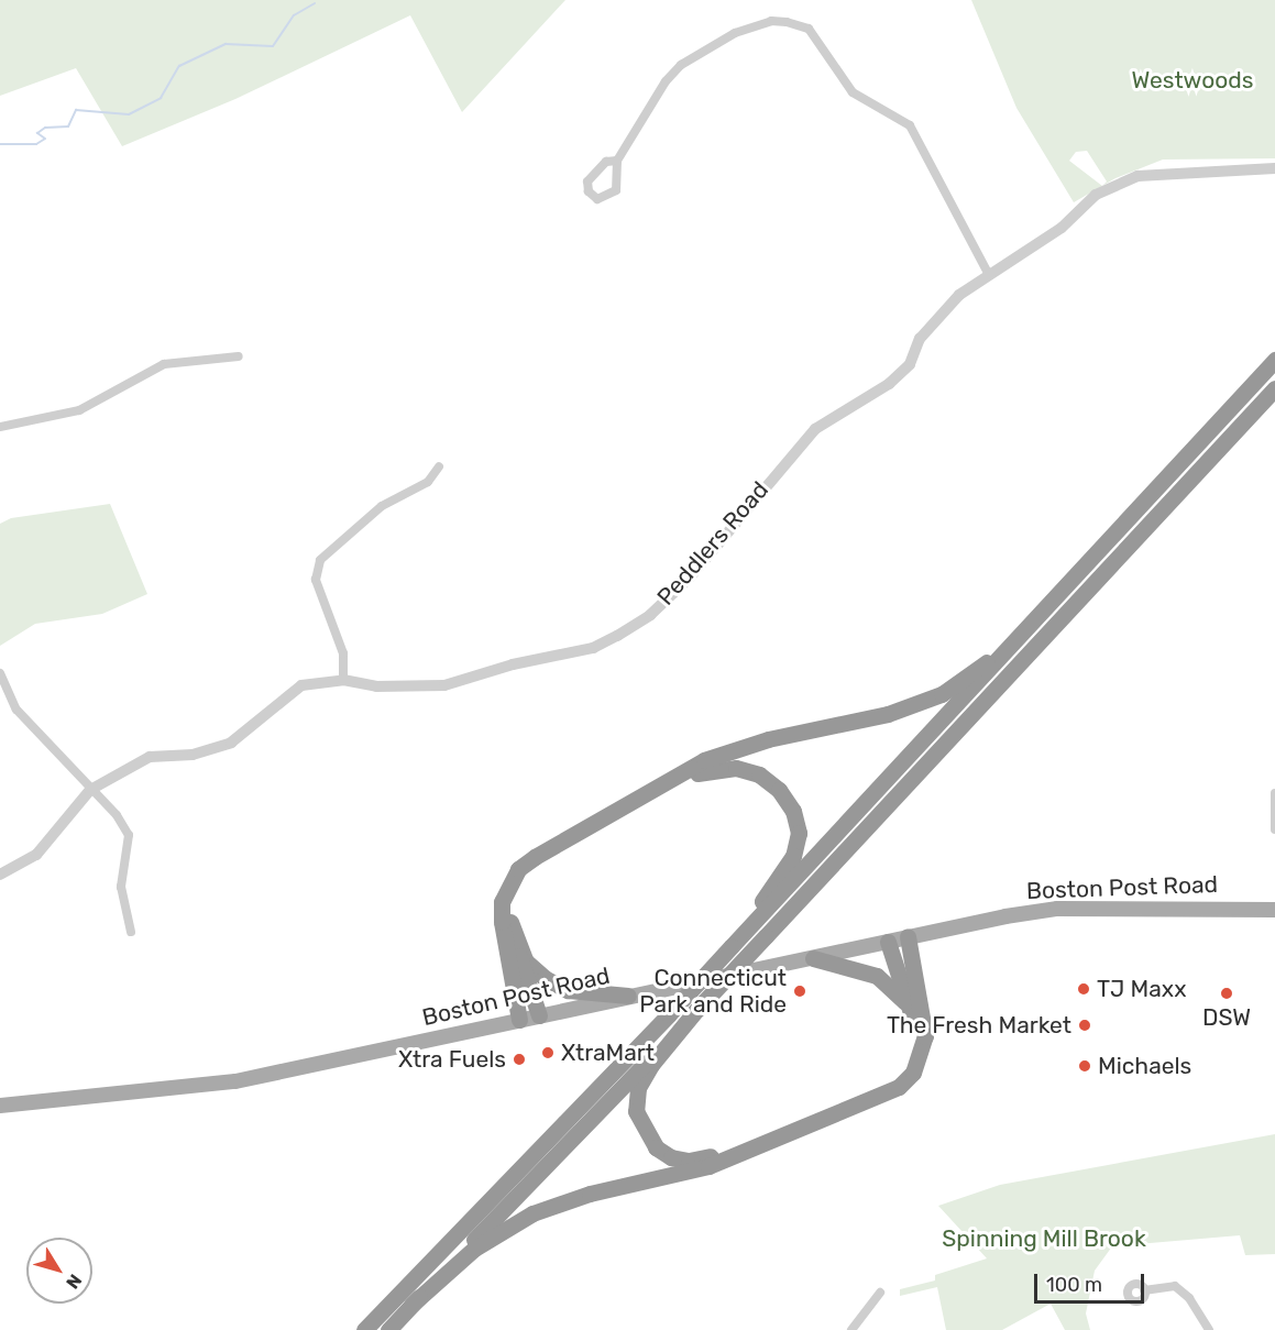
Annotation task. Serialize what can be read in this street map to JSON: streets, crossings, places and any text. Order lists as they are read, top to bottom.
{
  "streets": {
    "main road": ["Boston Post Road"],
    "street": ["Peddlers Road"]
  },
  "parks": ["Westwoods", "Spinning Mill Brook"],
  "places": [
    "TJ Maxx",
    "Connecticut Park and Ride",
    "DSW",
    "The Fresh Market",
    "XtraMart",
    "Xtra Fuels",
    "Michaels"
  ],
  "scale_bar": "100 m",
  "north": "bottom right"
}
